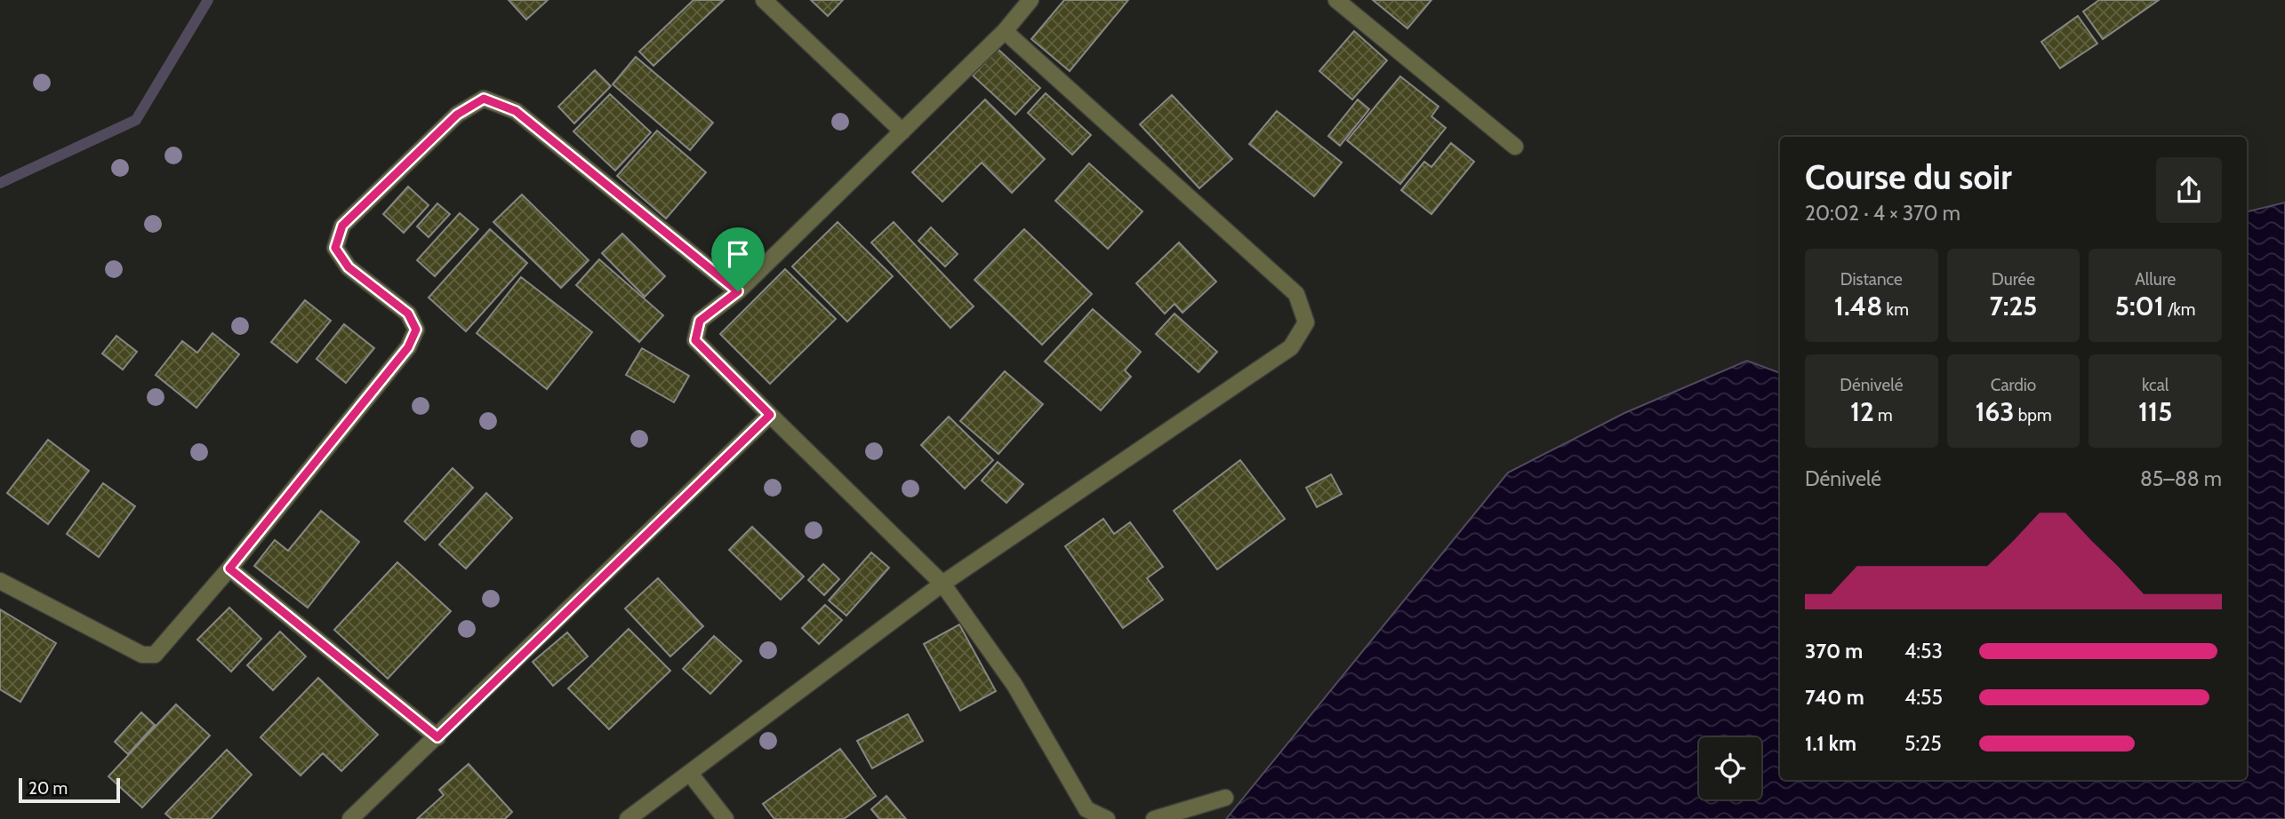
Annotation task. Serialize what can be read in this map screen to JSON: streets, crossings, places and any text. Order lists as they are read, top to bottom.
{
  "scale_bar": "20 m",
  "page": {
    "heading": ["Course du soir", "20:02 · 4 × 370 m"],
    "stats": [
      ["Distance", "1.48 km"],
      ["Durée", "7:25"],
      ["Allure", "5:01 /km"],
      ["Dénivelé", "12 m"],
      ["Cardio", "163 bpm"],
      ["kcal", "115"]
    ],
    "chart": ["Dénivelé", "85–88 m"],
    "list": [
      {
        "name": "370 m",
        "note": "4:53"
      },
      {
        "name": "740 m",
        "note": "4:55"
      },
      {
        "name": "1.1 km",
        "note": "5:25"
      }
    ],
    "scale": "20 m"
  }
}
